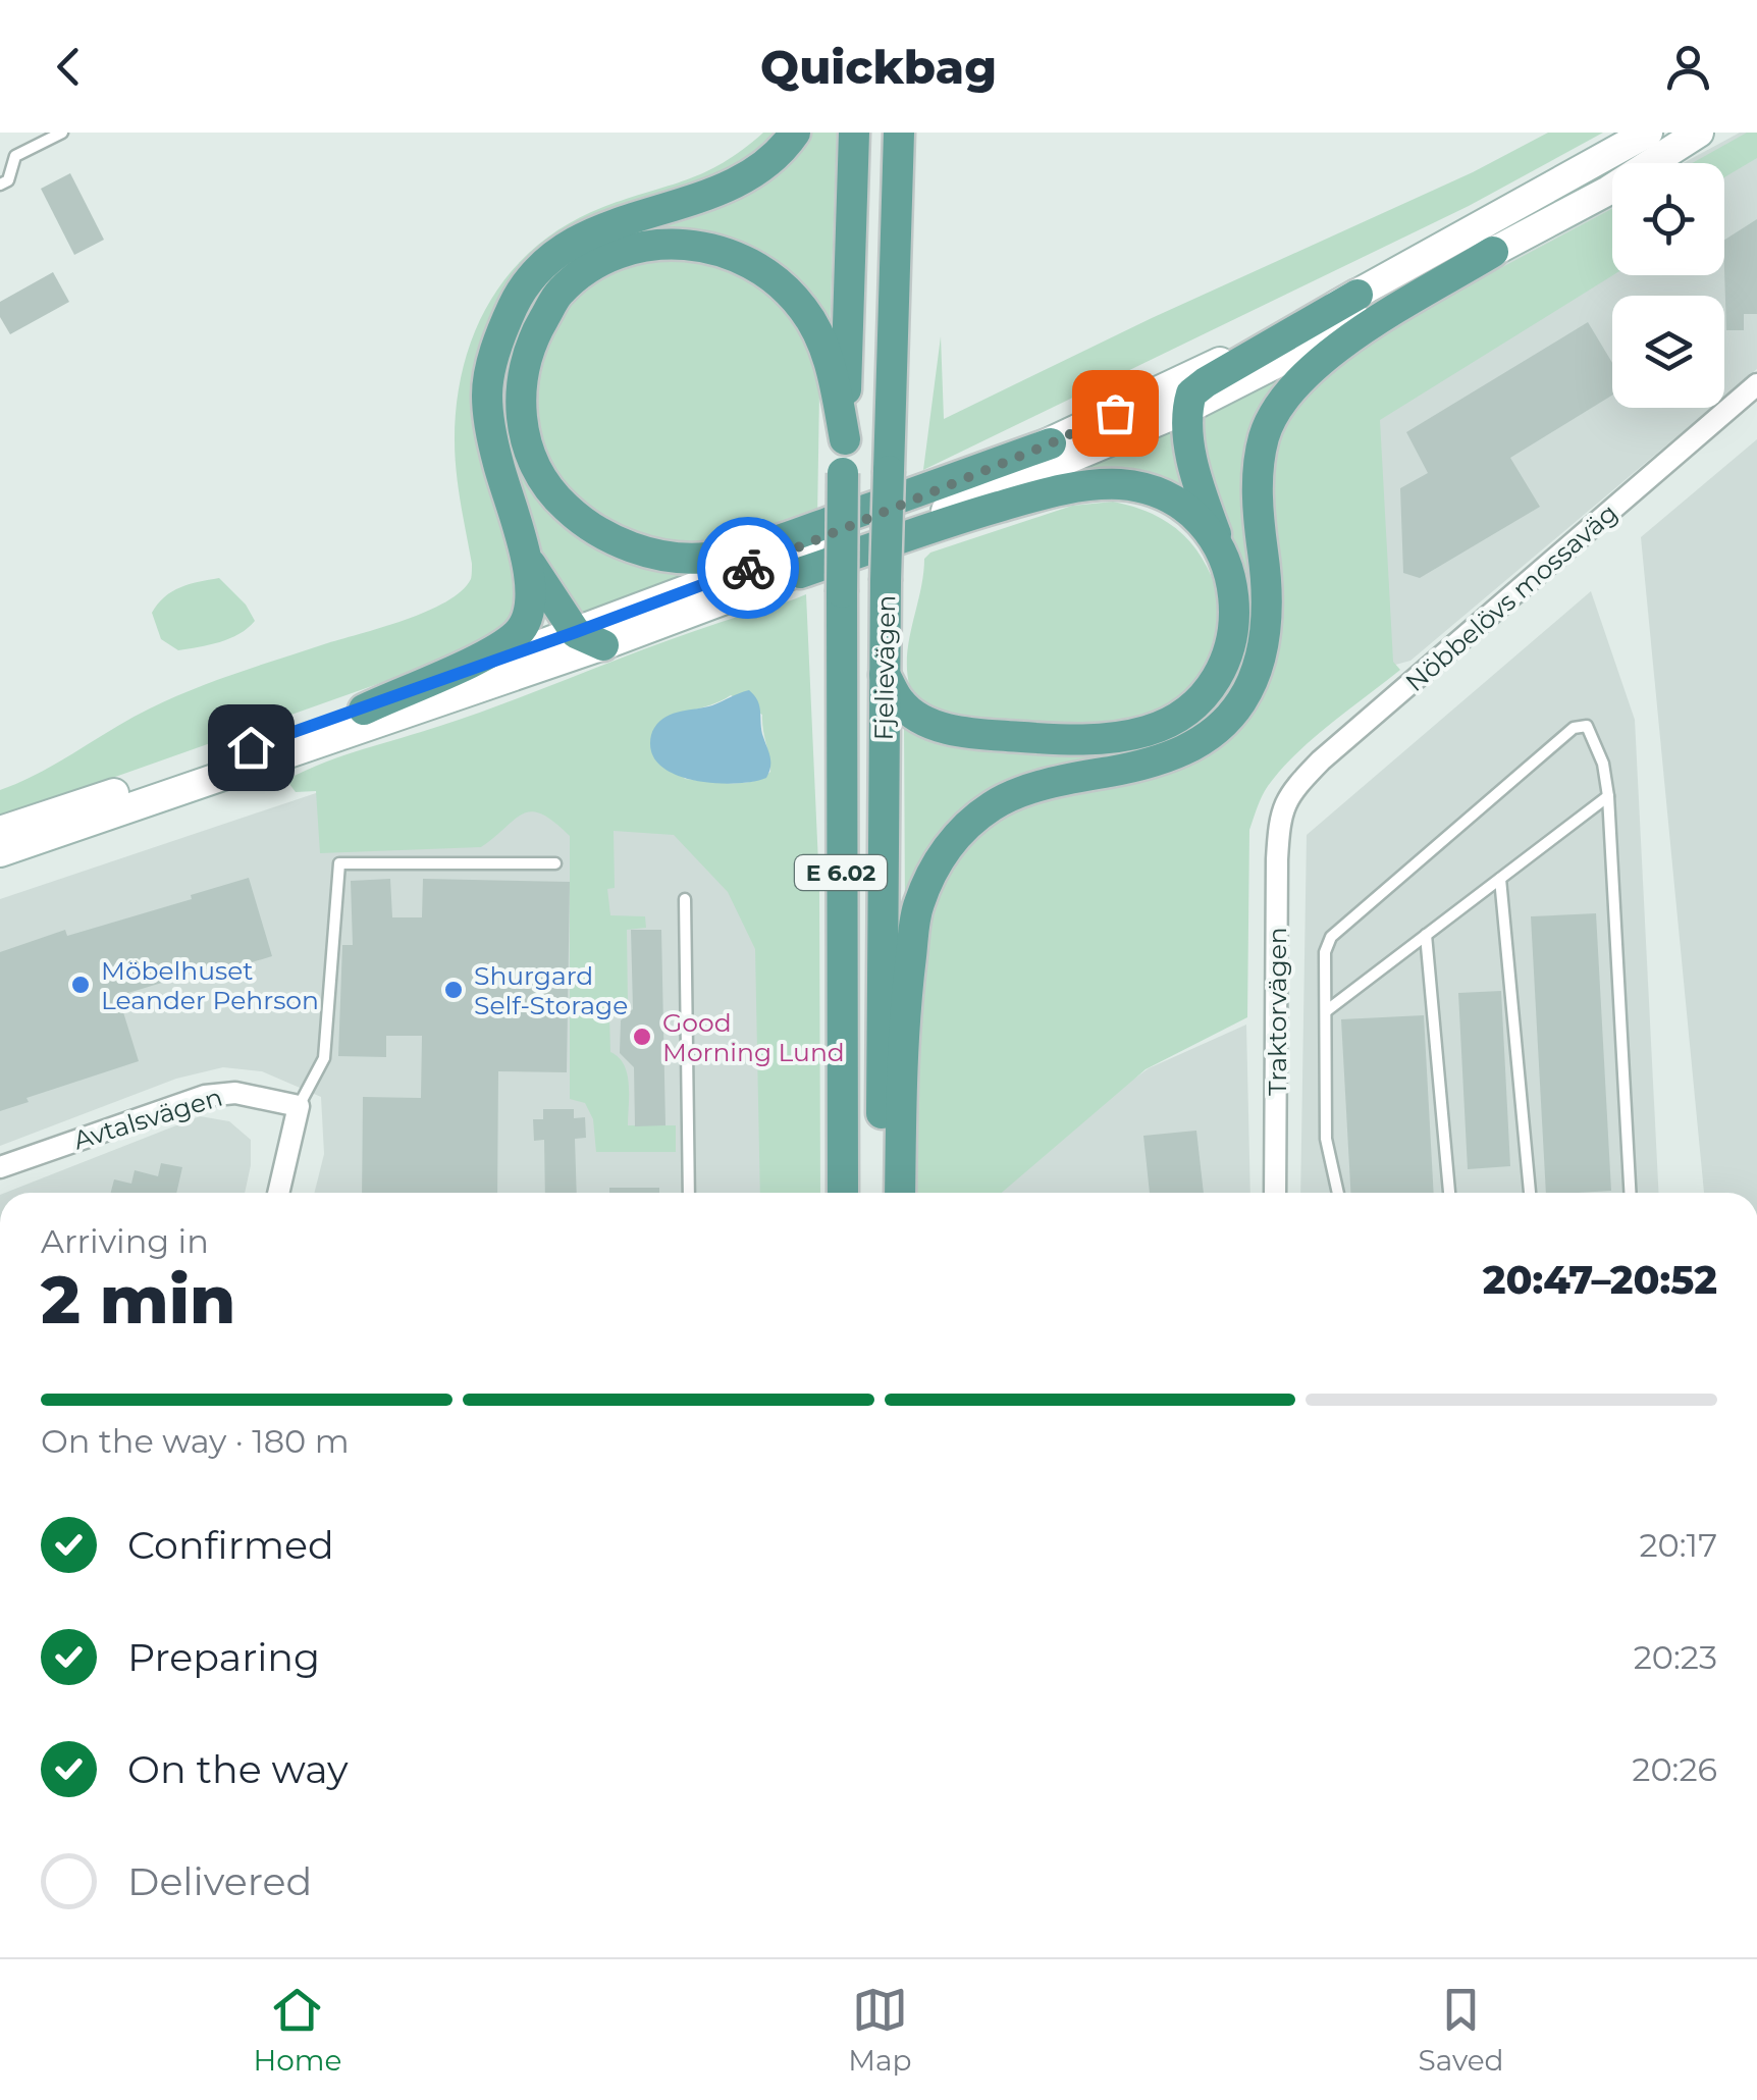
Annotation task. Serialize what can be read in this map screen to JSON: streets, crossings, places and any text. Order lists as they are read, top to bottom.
{
  "streets": {
    "main road": ["Fjelievägen", "E 6.02"],
    "street": ["Nöbbelövs mossaväg", "Traktorvägen", "Avtalsvägen"]
  },
  "crossings": [
    ["Nöbbelövs mossaväg", "Traktorvägen"]
  ],
  "places": ["Möbelhuset Leander Pehrson", "Shurgard Self-Storage", "Good Morning Lund"],
  "page": {
    "header": "Quickbag",
    "heading": ["2 min", "Arriving in", "20:47–20:52"],
    "bar": "On the way · 180 m",
    "list": [
      ["Confirmed", "20:17"],
      ["Preparing", "20:23"],
      ["On the way", "20:26"],
      "Delivered"
    ],
    "tabs": ["Home", "Map", "Saved"]
  }
}
